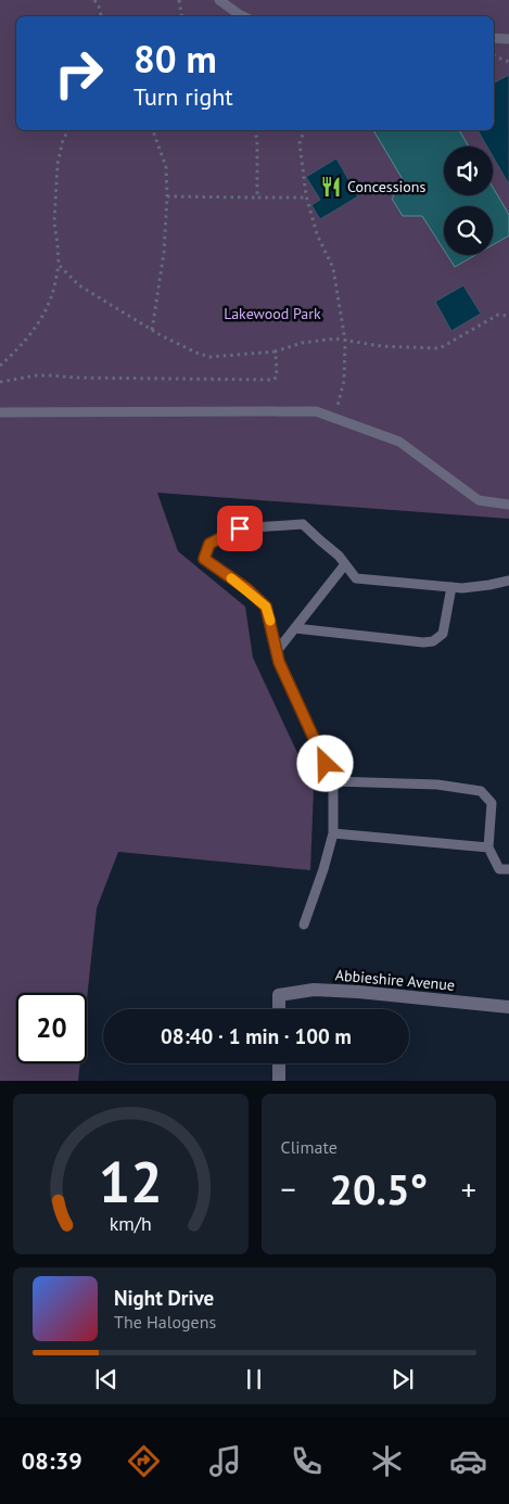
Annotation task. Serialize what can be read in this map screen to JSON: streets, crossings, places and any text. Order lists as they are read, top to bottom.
{
  "streets": {
    "street": ["Abbieshire Avenue"]
  },
  "parks": ["Lakewood Park"],
  "places": {
    "restaurant": ["Concessions"]
  },
  "page": {
    "turn": ["80 m", "Turn right"],
    "limit": "20",
    "trip": "08:40 · 1 min · 100 m",
    "tile": "Climate",
    "heat": ["−", "20.5°", "+"],
    "song": ["Night Drive", "The Halogens"],
    "tabs": "08:39",
    "gauge": ["12", "km/h"]
  }
}
